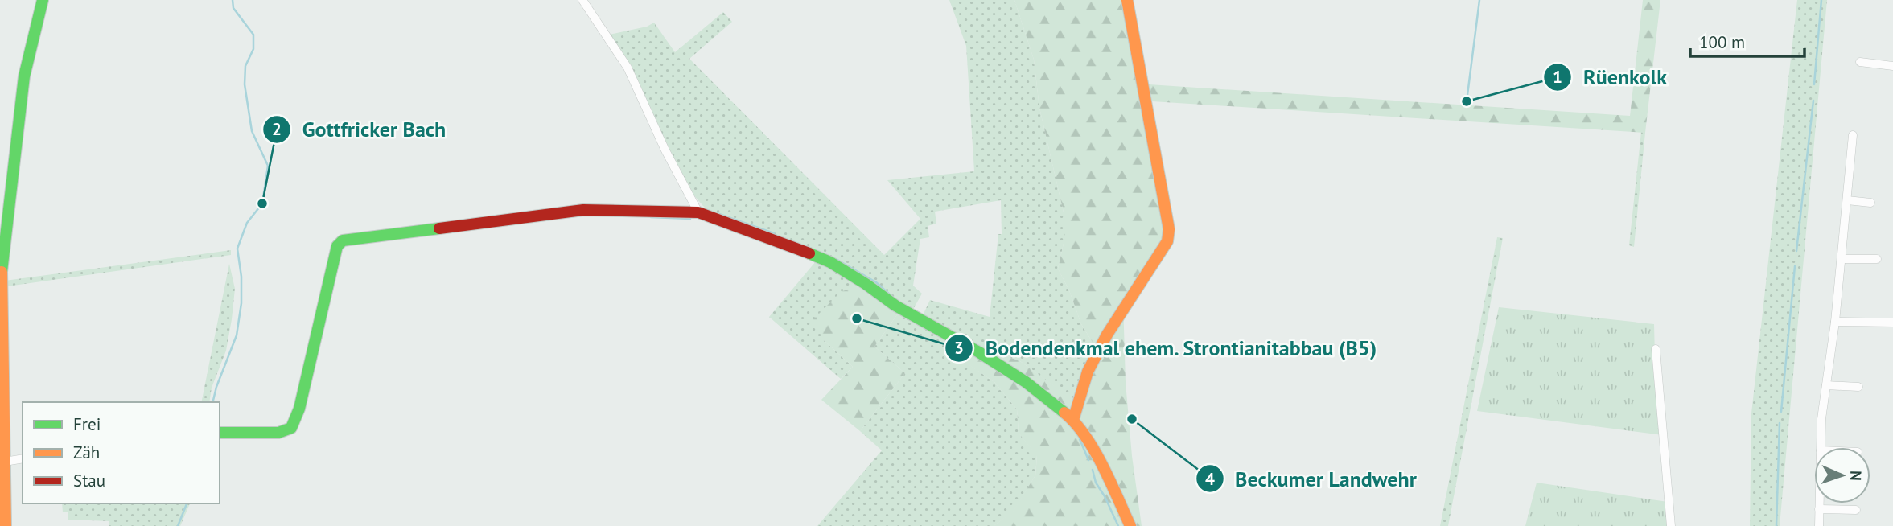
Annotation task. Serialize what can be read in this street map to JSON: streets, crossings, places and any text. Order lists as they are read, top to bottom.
{
  "places": [
    "Rüenkolk",
    "Gottfricker Bach",
    "Bodendenkmal ehem. Strontianitabbau (B5)",
    "Beckumer Landwehr"
  ],
  "legend": ["Frei", "Zäh", "Stau"],
  "scale_bar": "100 m",
  "north": "right"
}
